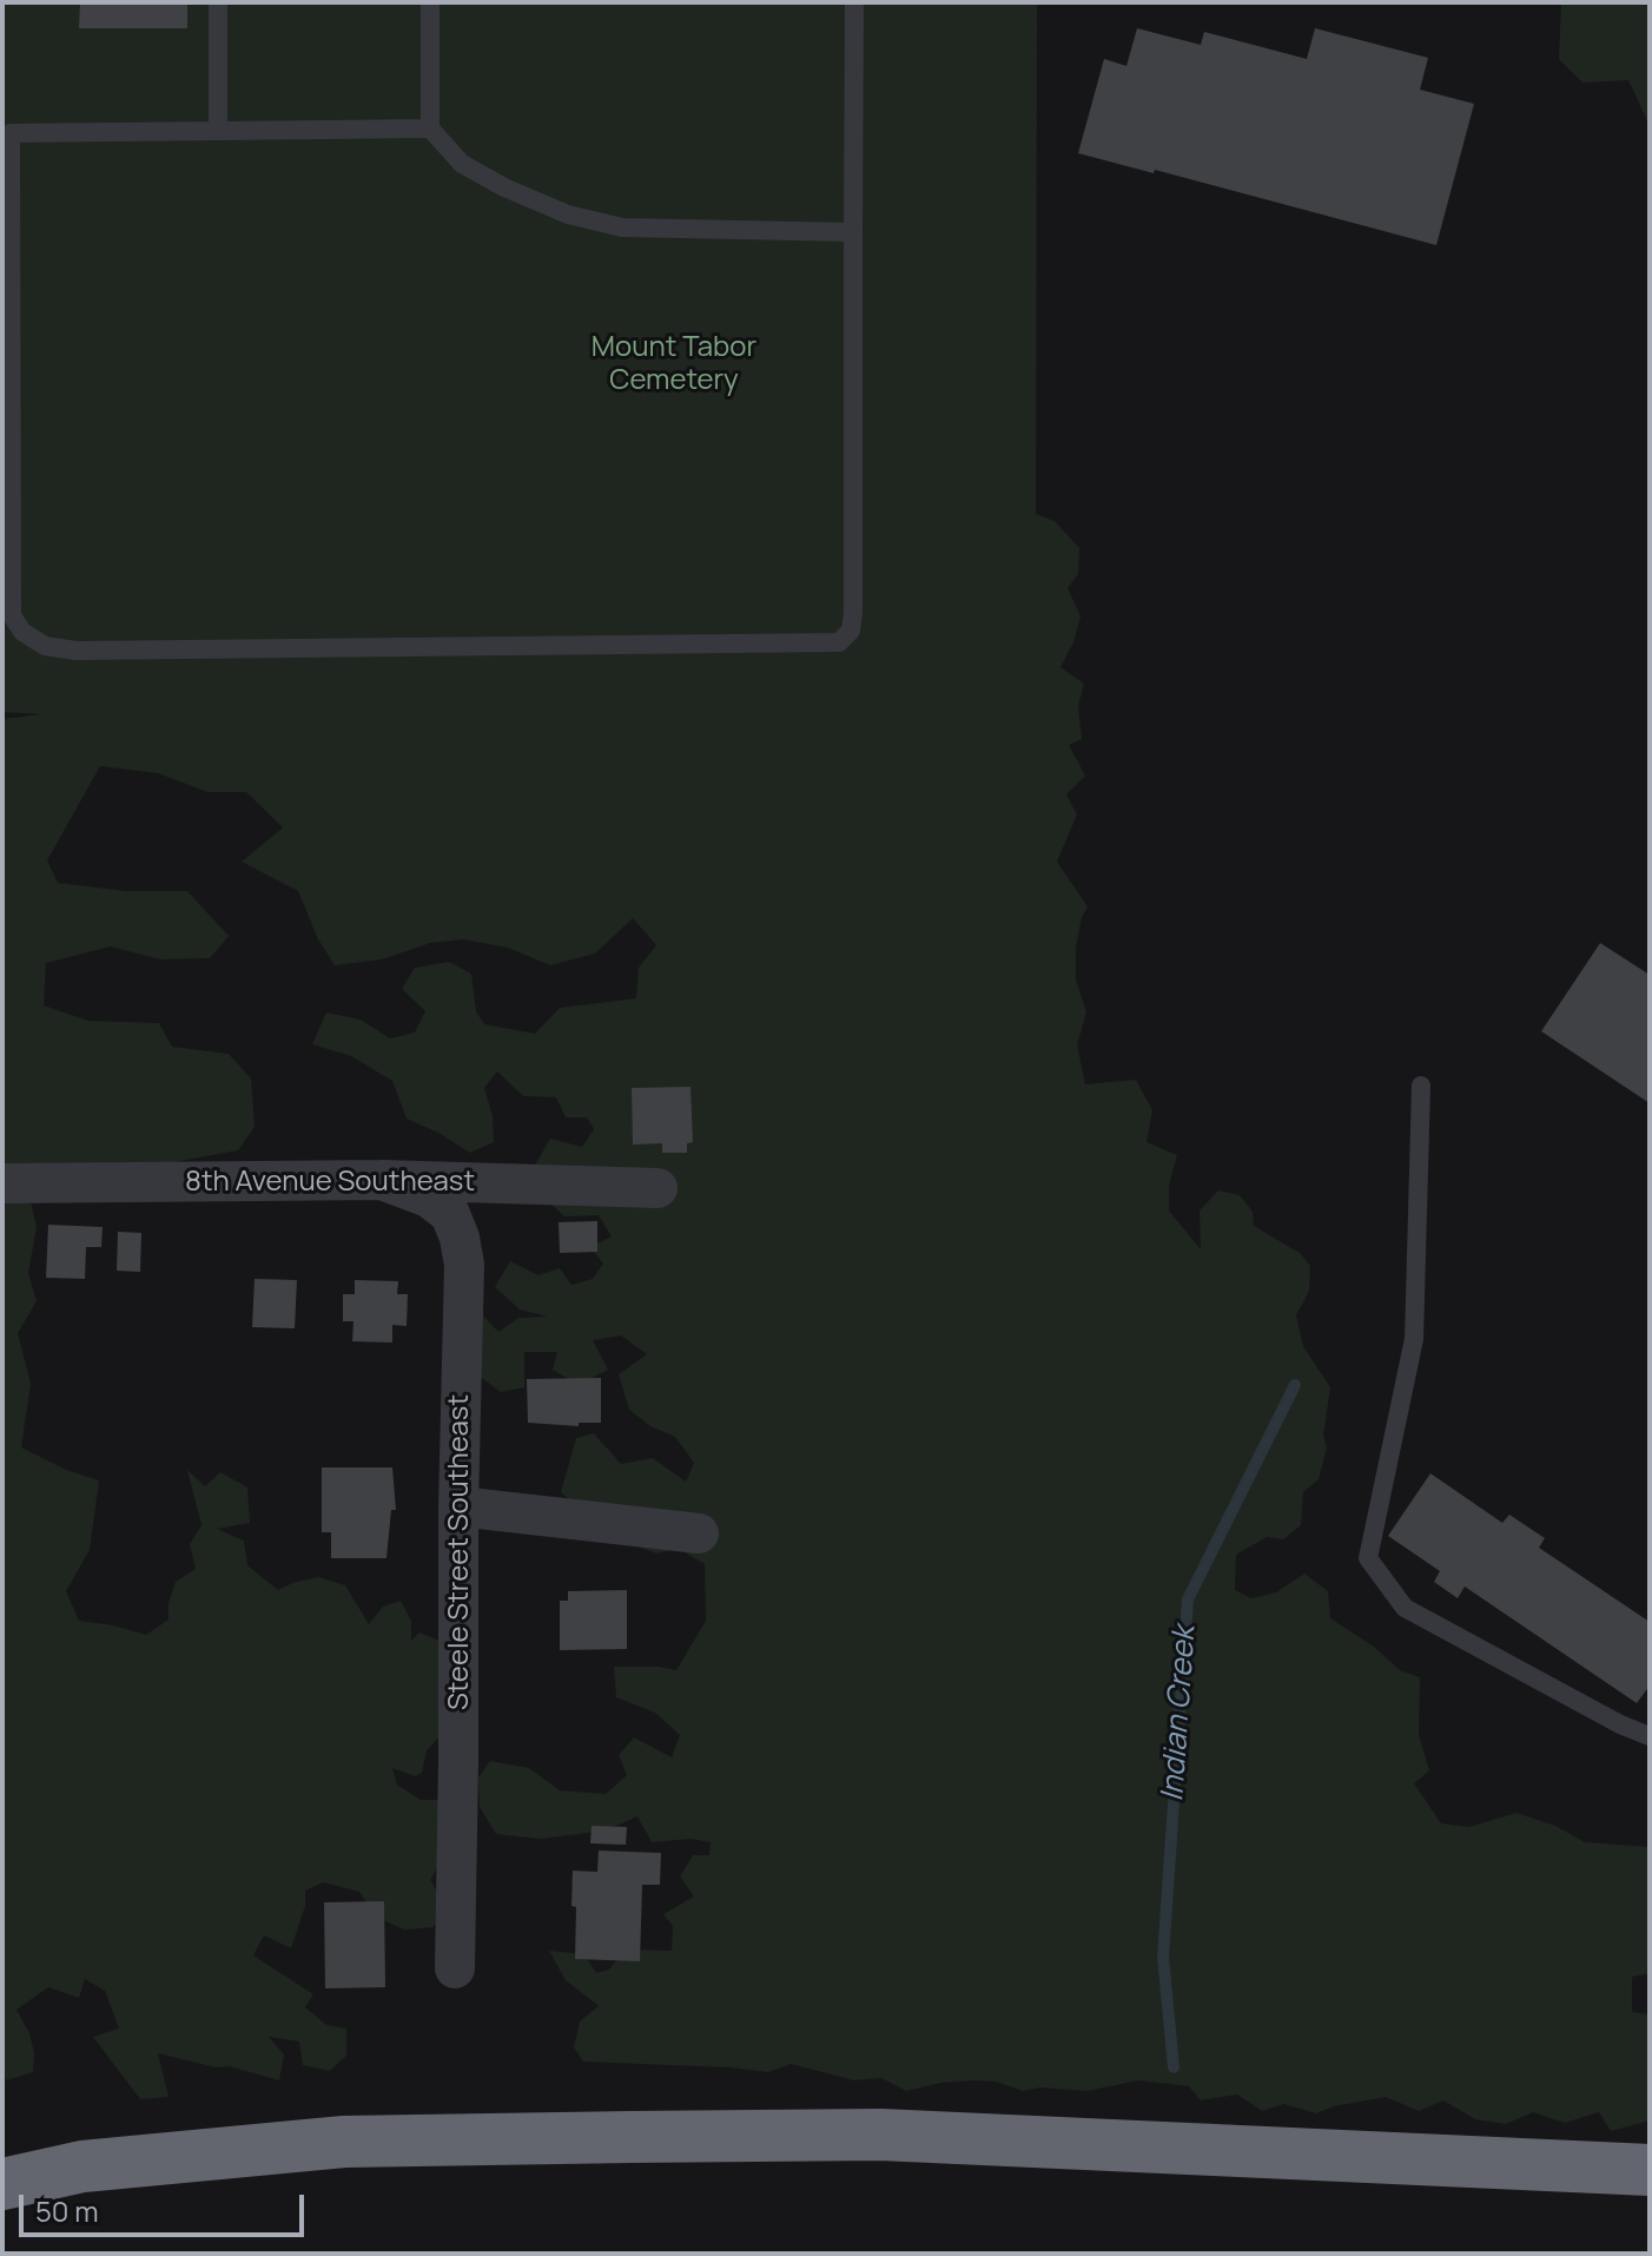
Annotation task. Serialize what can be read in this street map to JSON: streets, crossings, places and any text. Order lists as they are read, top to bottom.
{
  "streets": {
    "street": ["8th Avenue Southeast", "Steele Street Southeast"]
  },
  "crossings": [
    ["8th Avenue Southeast", "Steele Street Southeast"]
  ],
  "water": ["Indian Creek"],
  "parks": ["Mount Tabor Cemetery"],
  "scale_bar": "50 m"
}
